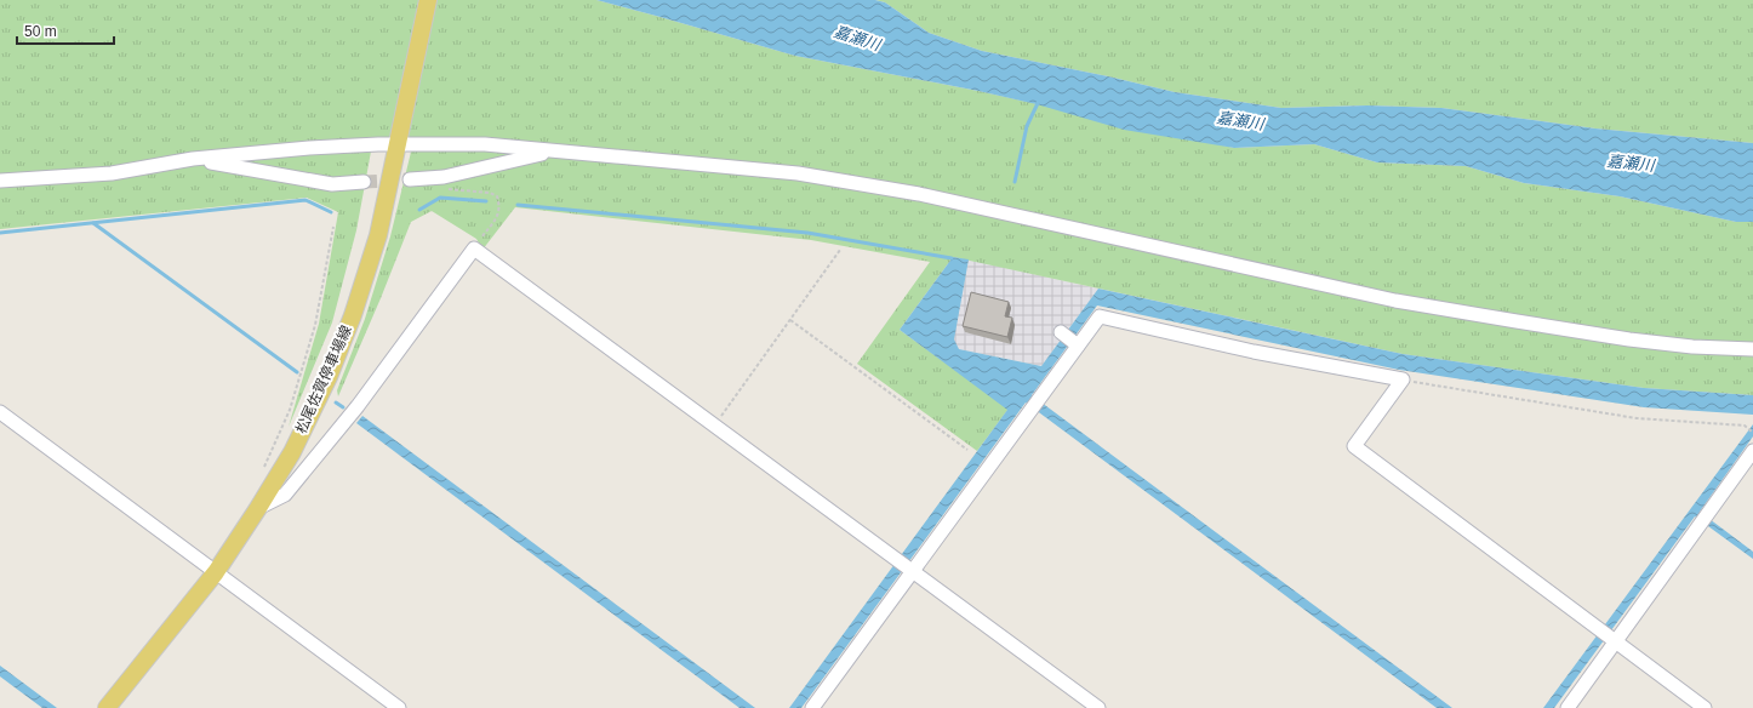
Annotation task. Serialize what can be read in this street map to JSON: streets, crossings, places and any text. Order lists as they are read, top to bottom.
{
  "streets": {
    "main road": ["松尾佐賀停車場線"]
  },
  "water": ["嘉瀬川"],
  "scale_bar": "50 m"
}
